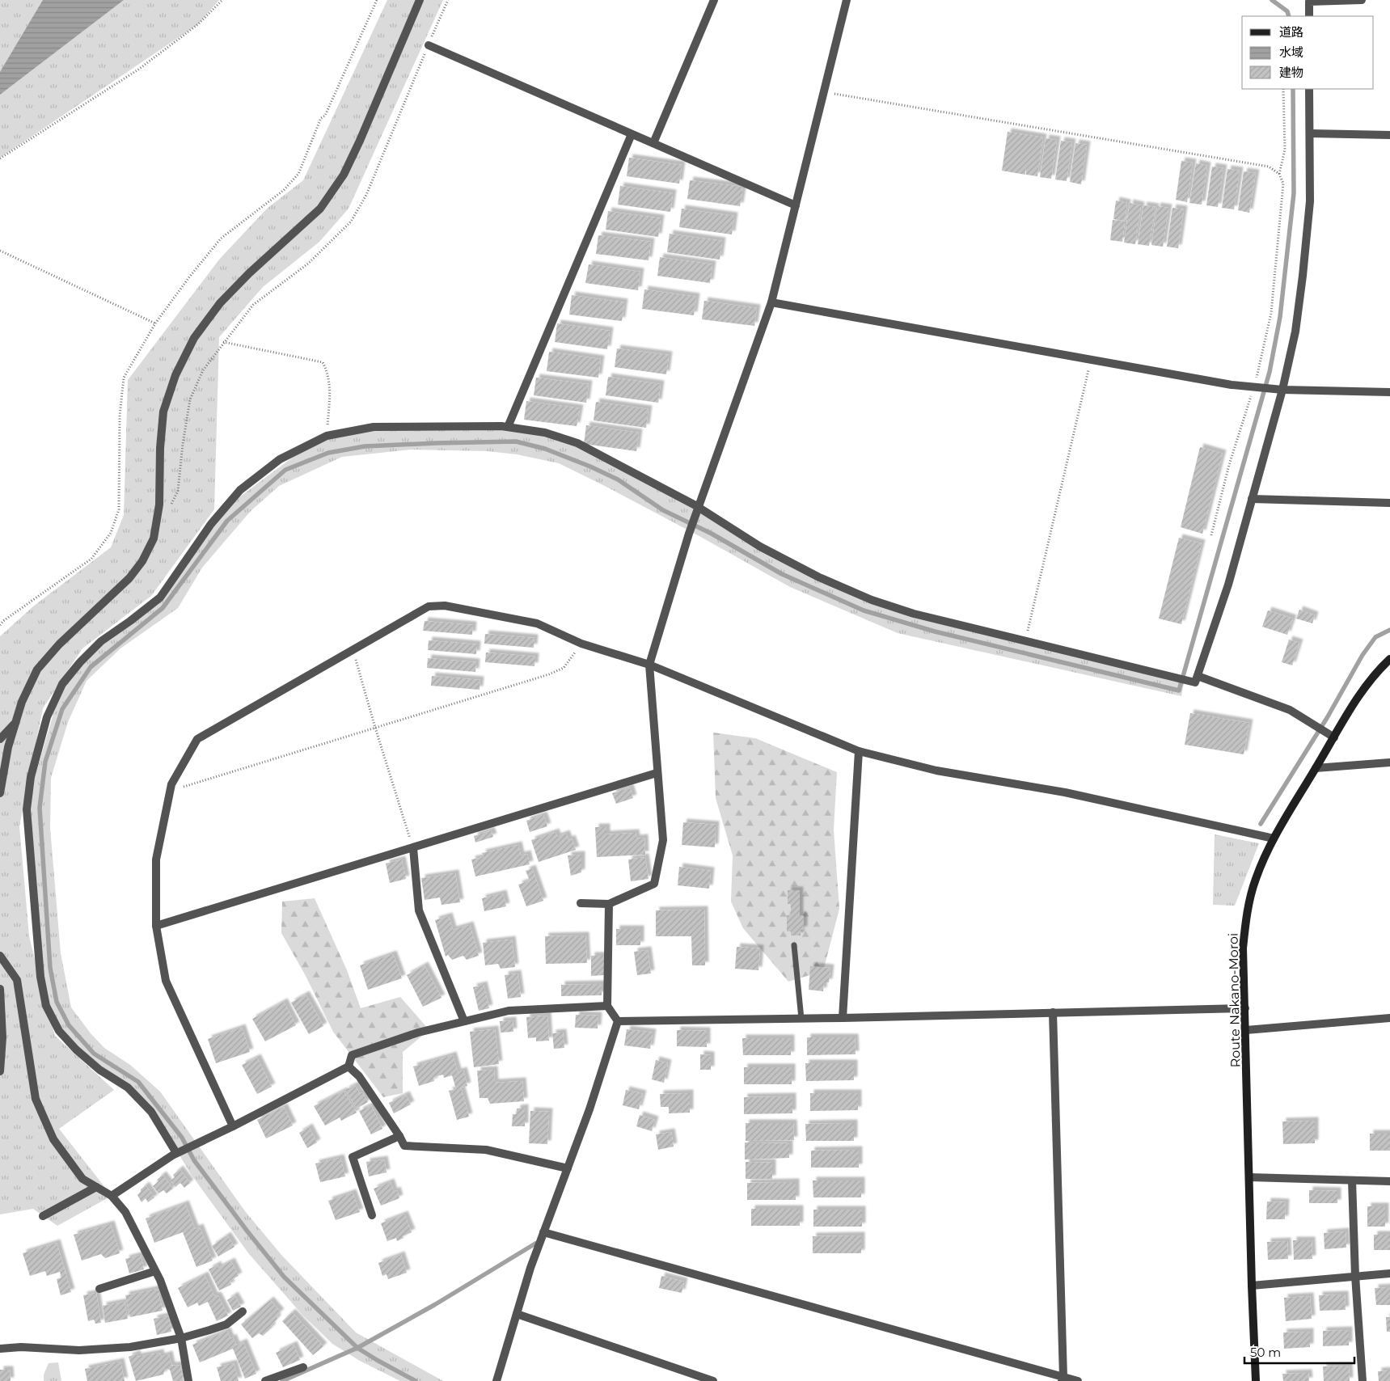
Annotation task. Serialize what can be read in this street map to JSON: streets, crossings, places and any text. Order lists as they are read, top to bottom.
{
  "streets": {
    "main road": ["Route Nakano-Moroi"]
  },
  "legend": ["道路", "水域", "建物"],
  "scale_bar": "50 m"
}
